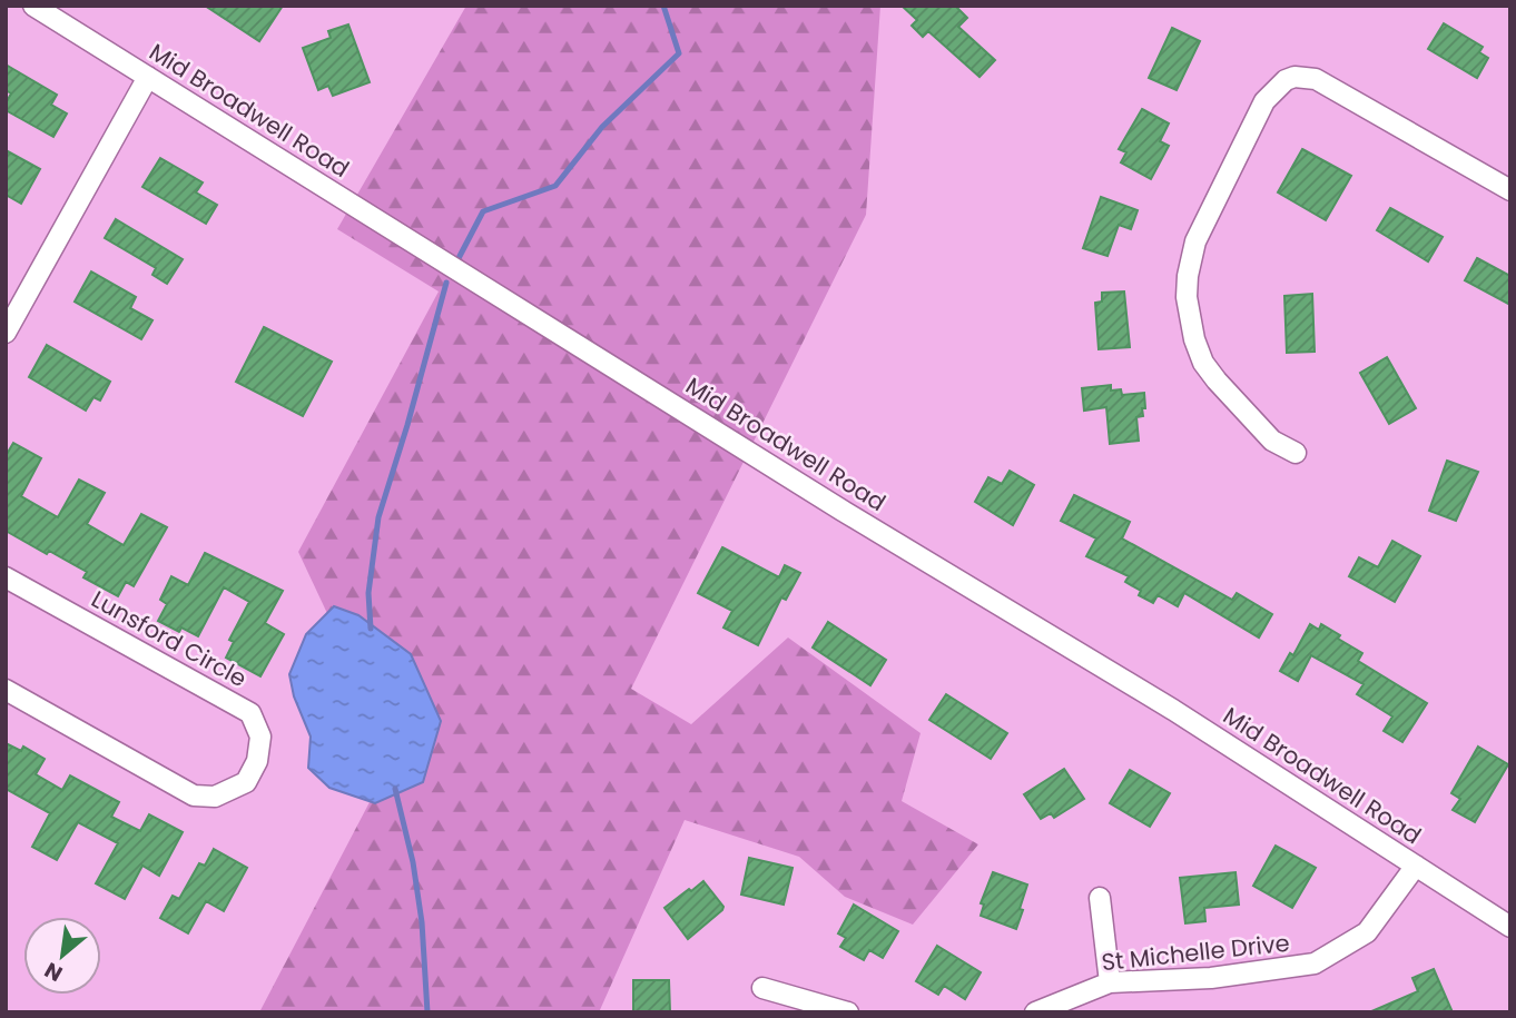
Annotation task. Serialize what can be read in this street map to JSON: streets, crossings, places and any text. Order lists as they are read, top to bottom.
{
  "streets": {
    "street": ["Mid Broadwell Road", "Lunsford Circle", "St Michelle Drive"]
  },
  "crossings": [
    ["Mid Broadwell Road", "St Michelle Drive"]
  ],
  "north": "bottom left"
}
